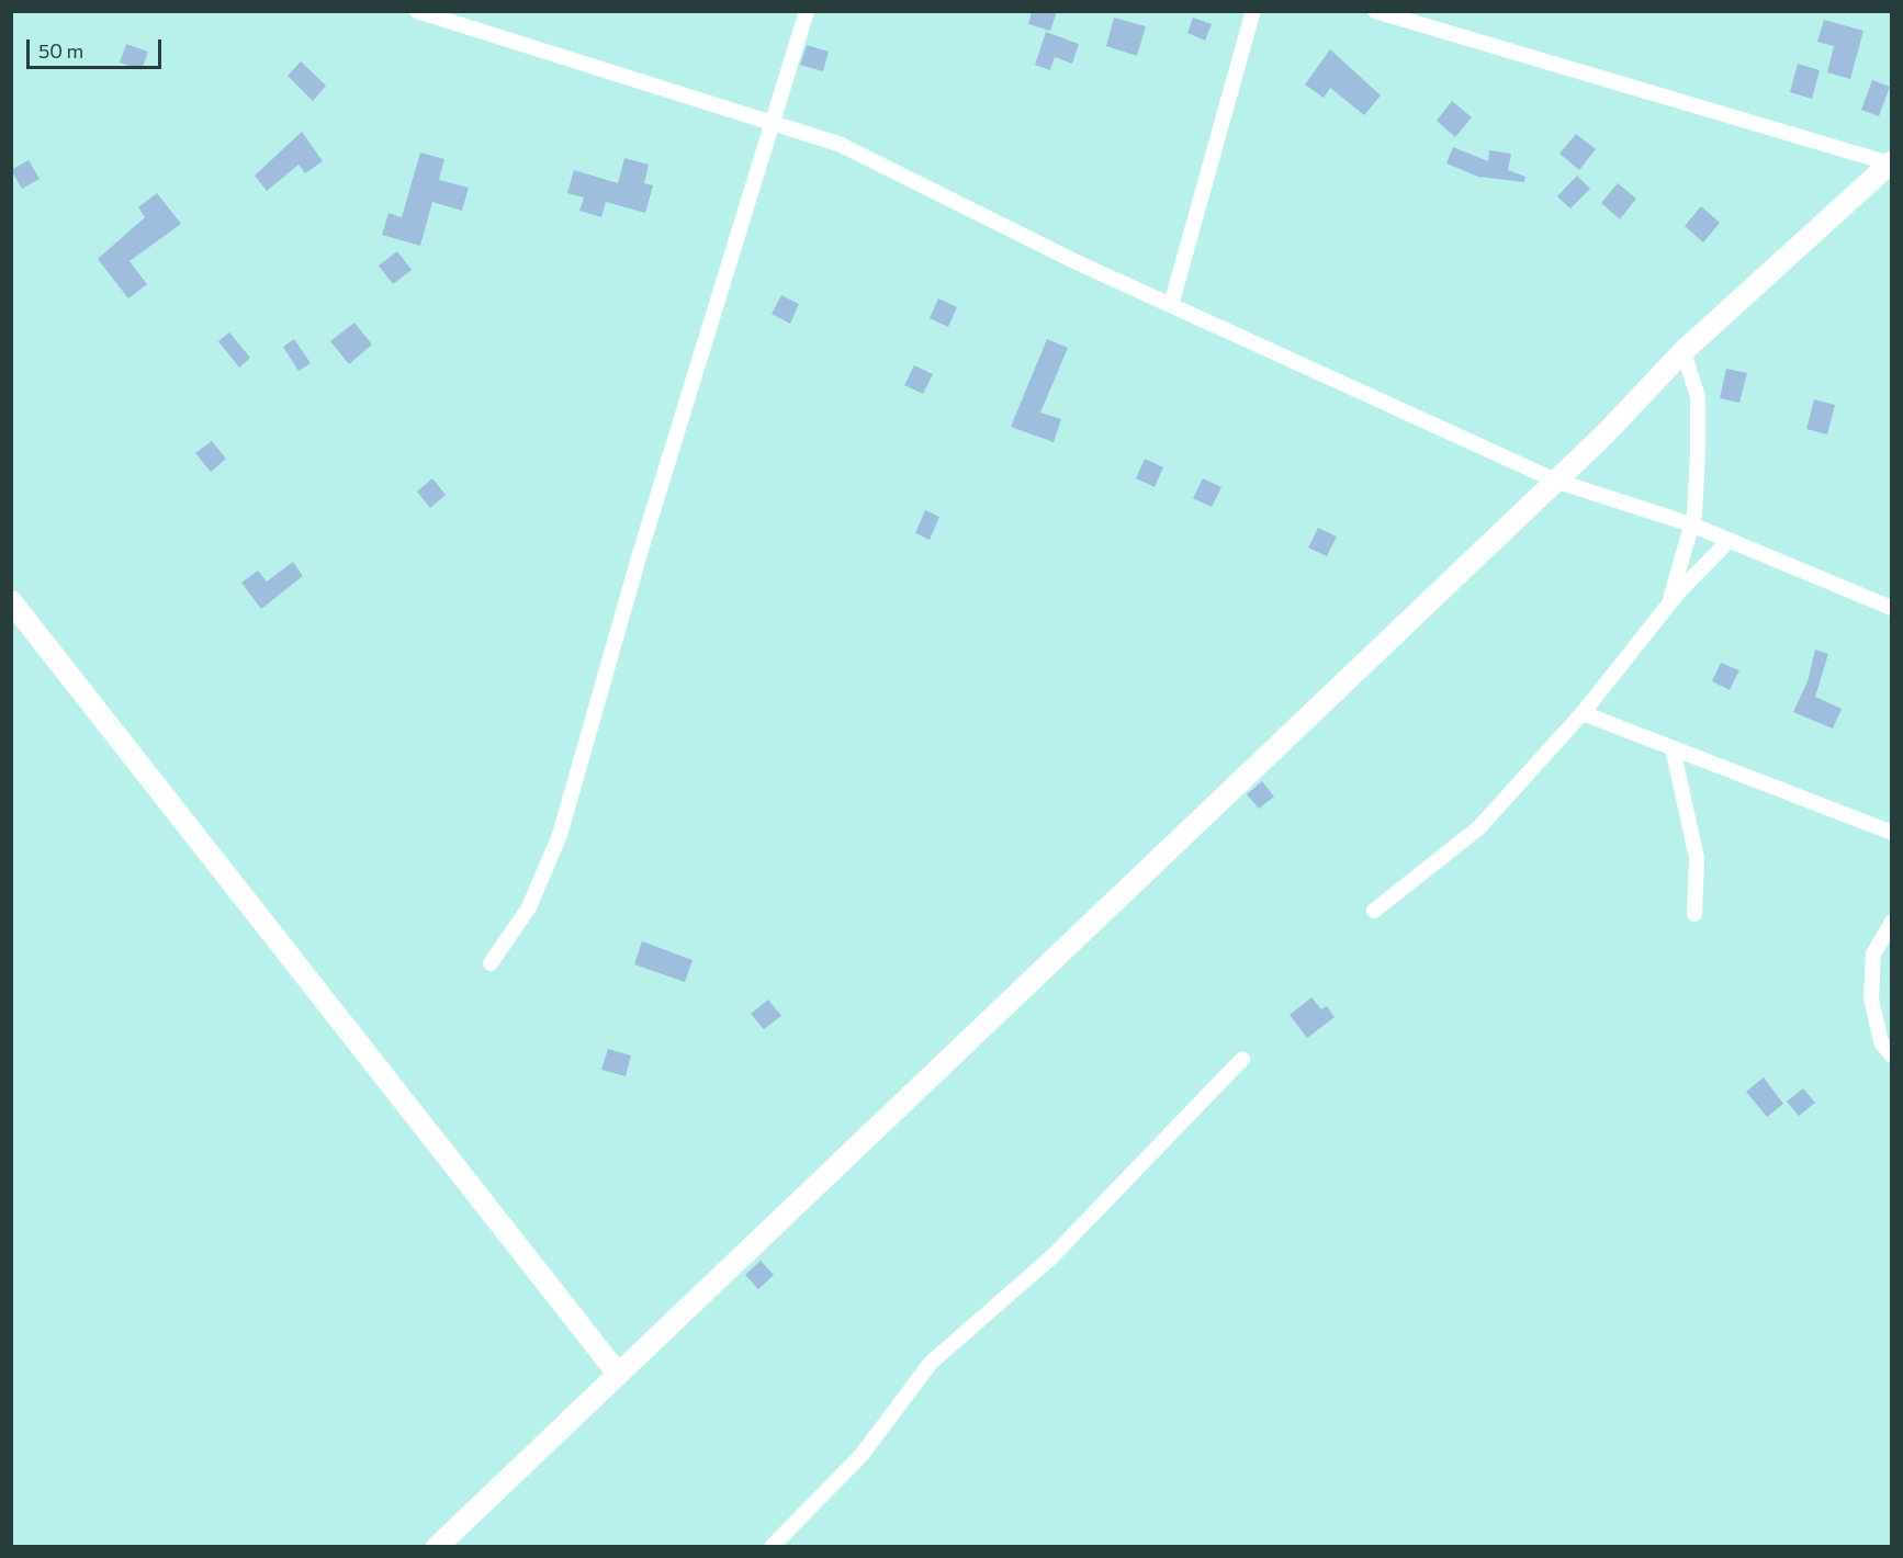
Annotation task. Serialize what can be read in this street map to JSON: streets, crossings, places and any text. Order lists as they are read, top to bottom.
{
  "scale_bar": "50 m"
}
